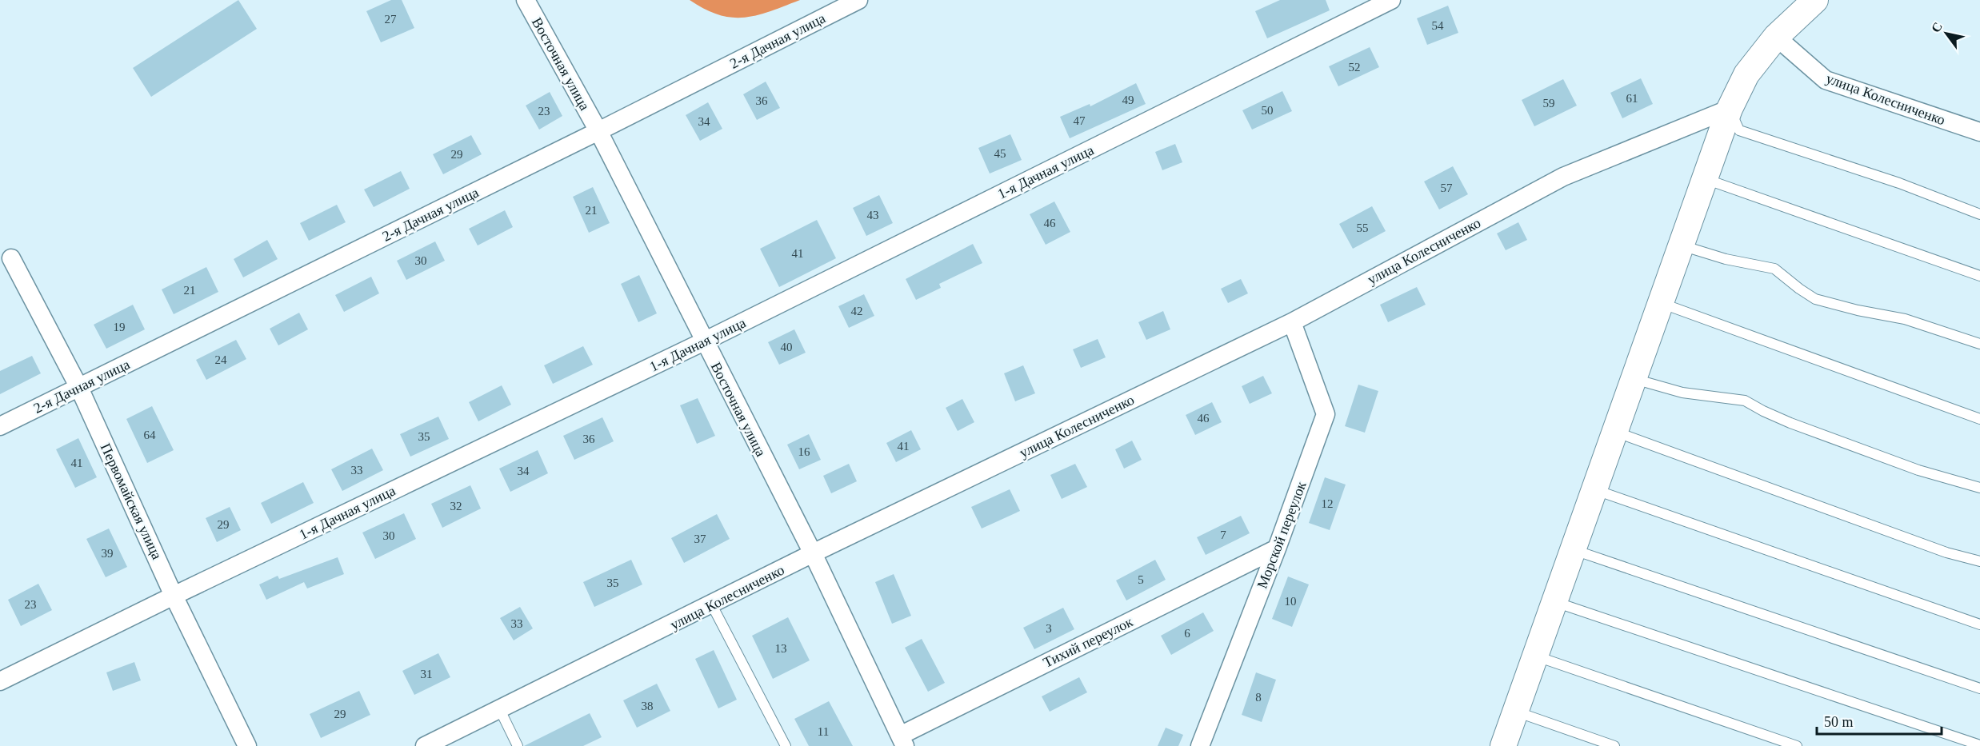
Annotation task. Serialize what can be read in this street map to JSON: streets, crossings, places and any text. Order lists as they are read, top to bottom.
{
  "streets": {
    "street": [
      "2-я Дачная улица",
      "Восточная улица",
      "улица Колесниченко",
      "1-я Дачная улица",
      "Первомайская улица",
      "Морской переулок",
      "Тихий переулок"
    ]
  },
  "crossings": [
    ["2-я Дачная улица", "Восточная улица"],
    ["2-я Дачная улица", "Первомайская улица"],
    ["Восточная улица", "улица Колесниченко"],
    ["Восточная улица", "1-я Дачная улица"],
    ["Восточная улица", "Тихий переулок"],
    ["улица Колесниченко", "Морской переулок"],
    ["1-я Дачная улица", "Первомайская улица"],
    ["Морской переулок", "Тихий переулок"]
  ],
  "house_numbers": [
    "27",
    "54",
    "52",
    "61",
    "49",
    "36",
    "59",
    "50",
    "23",
    "47",
    "34",
    "45",
    "29",
    "57",
    "21",
    "43",
    "46",
    "55",
    "41",
    "30",
    "21",
    "42",
    "19",
    "40",
    "24",
    "46",
    "64",
    "35",
    "36",
    "41",
    "16",
    "41",
    "33",
    "34",
    "12",
    "32",
    "29",
    "7",
    "30",
    "37",
    "39",
    "5",
    "35",
    "10",
    "23",
    "33",
    "3",
    "6",
    "13",
    "31",
    "8",
    "38",
    "29",
    "11"
  ],
  "scale_bar": "50 m",
  "north": "top left"
}
